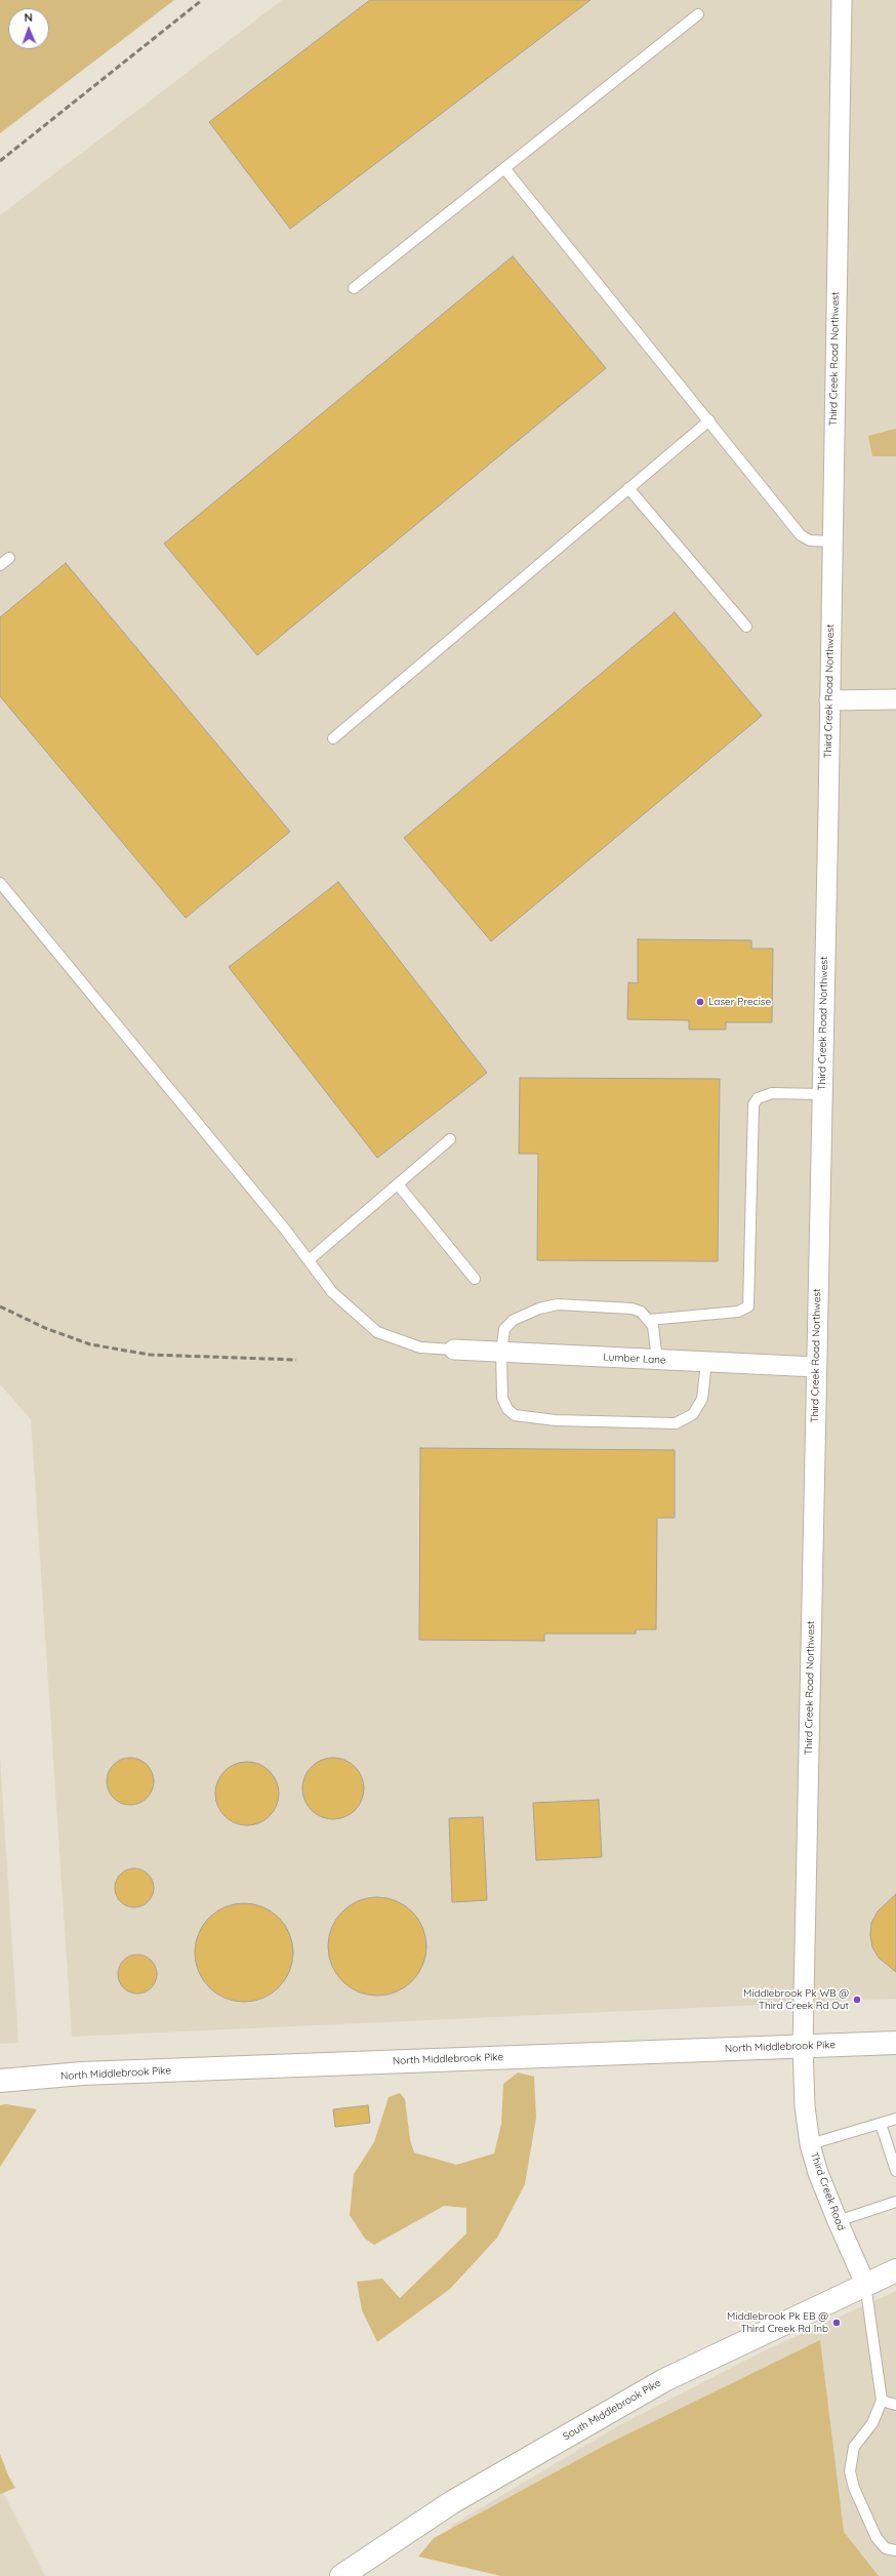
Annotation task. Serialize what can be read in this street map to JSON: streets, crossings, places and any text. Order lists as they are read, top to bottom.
{
  "streets": {
    "main road": ["North Middlebrook Pike", "South Middlebrook Pike"],
    "street": ["Third Creek Road Northwest", "Lumber Lane", "Third Creek Road"]
  },
  "crossings": [
    ["Third Creek Road Northwest", "Lumber Lane"],
    ["Third Creek Road Northwest", "North Middlebrook Pike"],
    ["Third Creek Road Northwest", "Third Creek Road"],
    ["North Middlebrook Pike", "Third Creek Road"],
    ["Third Creek Road", "South Middlebrook Pike"]
  ],
  "places": ["Laser Precise", "Middlebrook Pk WB @ Third Creek Rd Out", "Middlebrook Pk EB @ Third Creek Rd Inb"],
  "north": "top"
}
